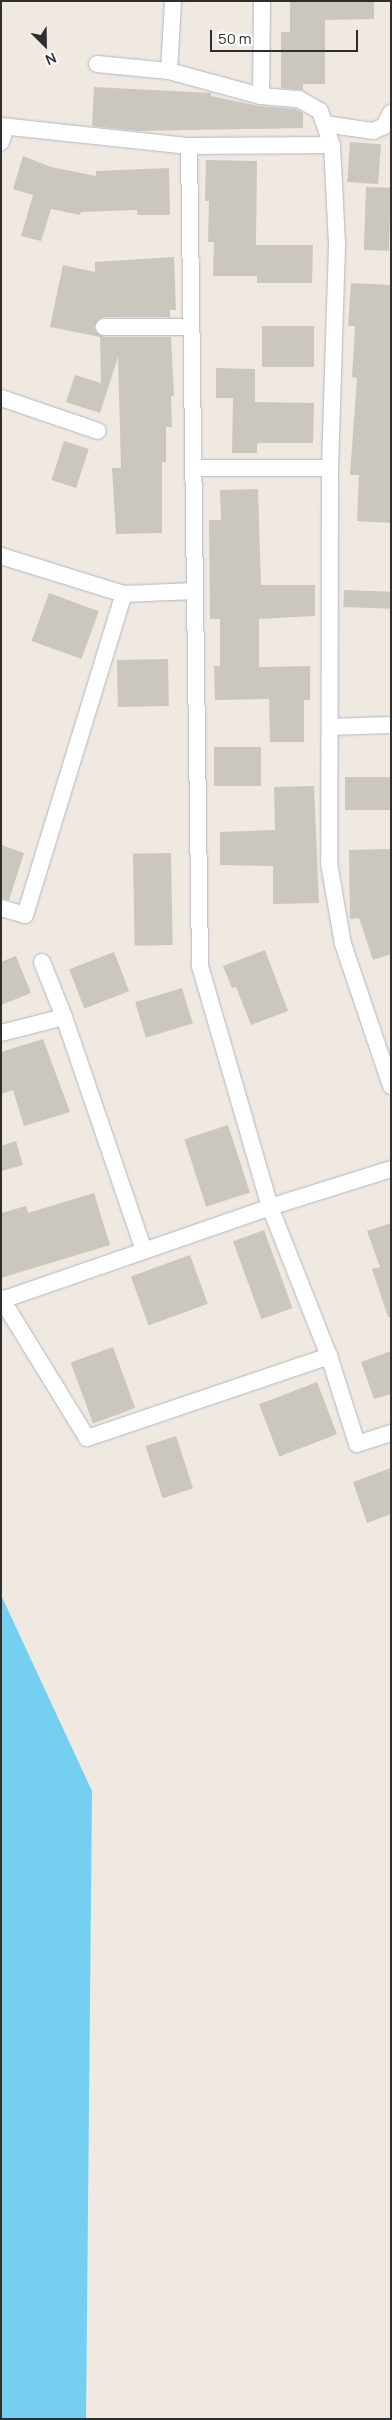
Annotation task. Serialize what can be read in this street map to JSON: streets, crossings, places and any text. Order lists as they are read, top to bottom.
{
  "scale_bar": "50 m",
  "north": "bottom right"
}
